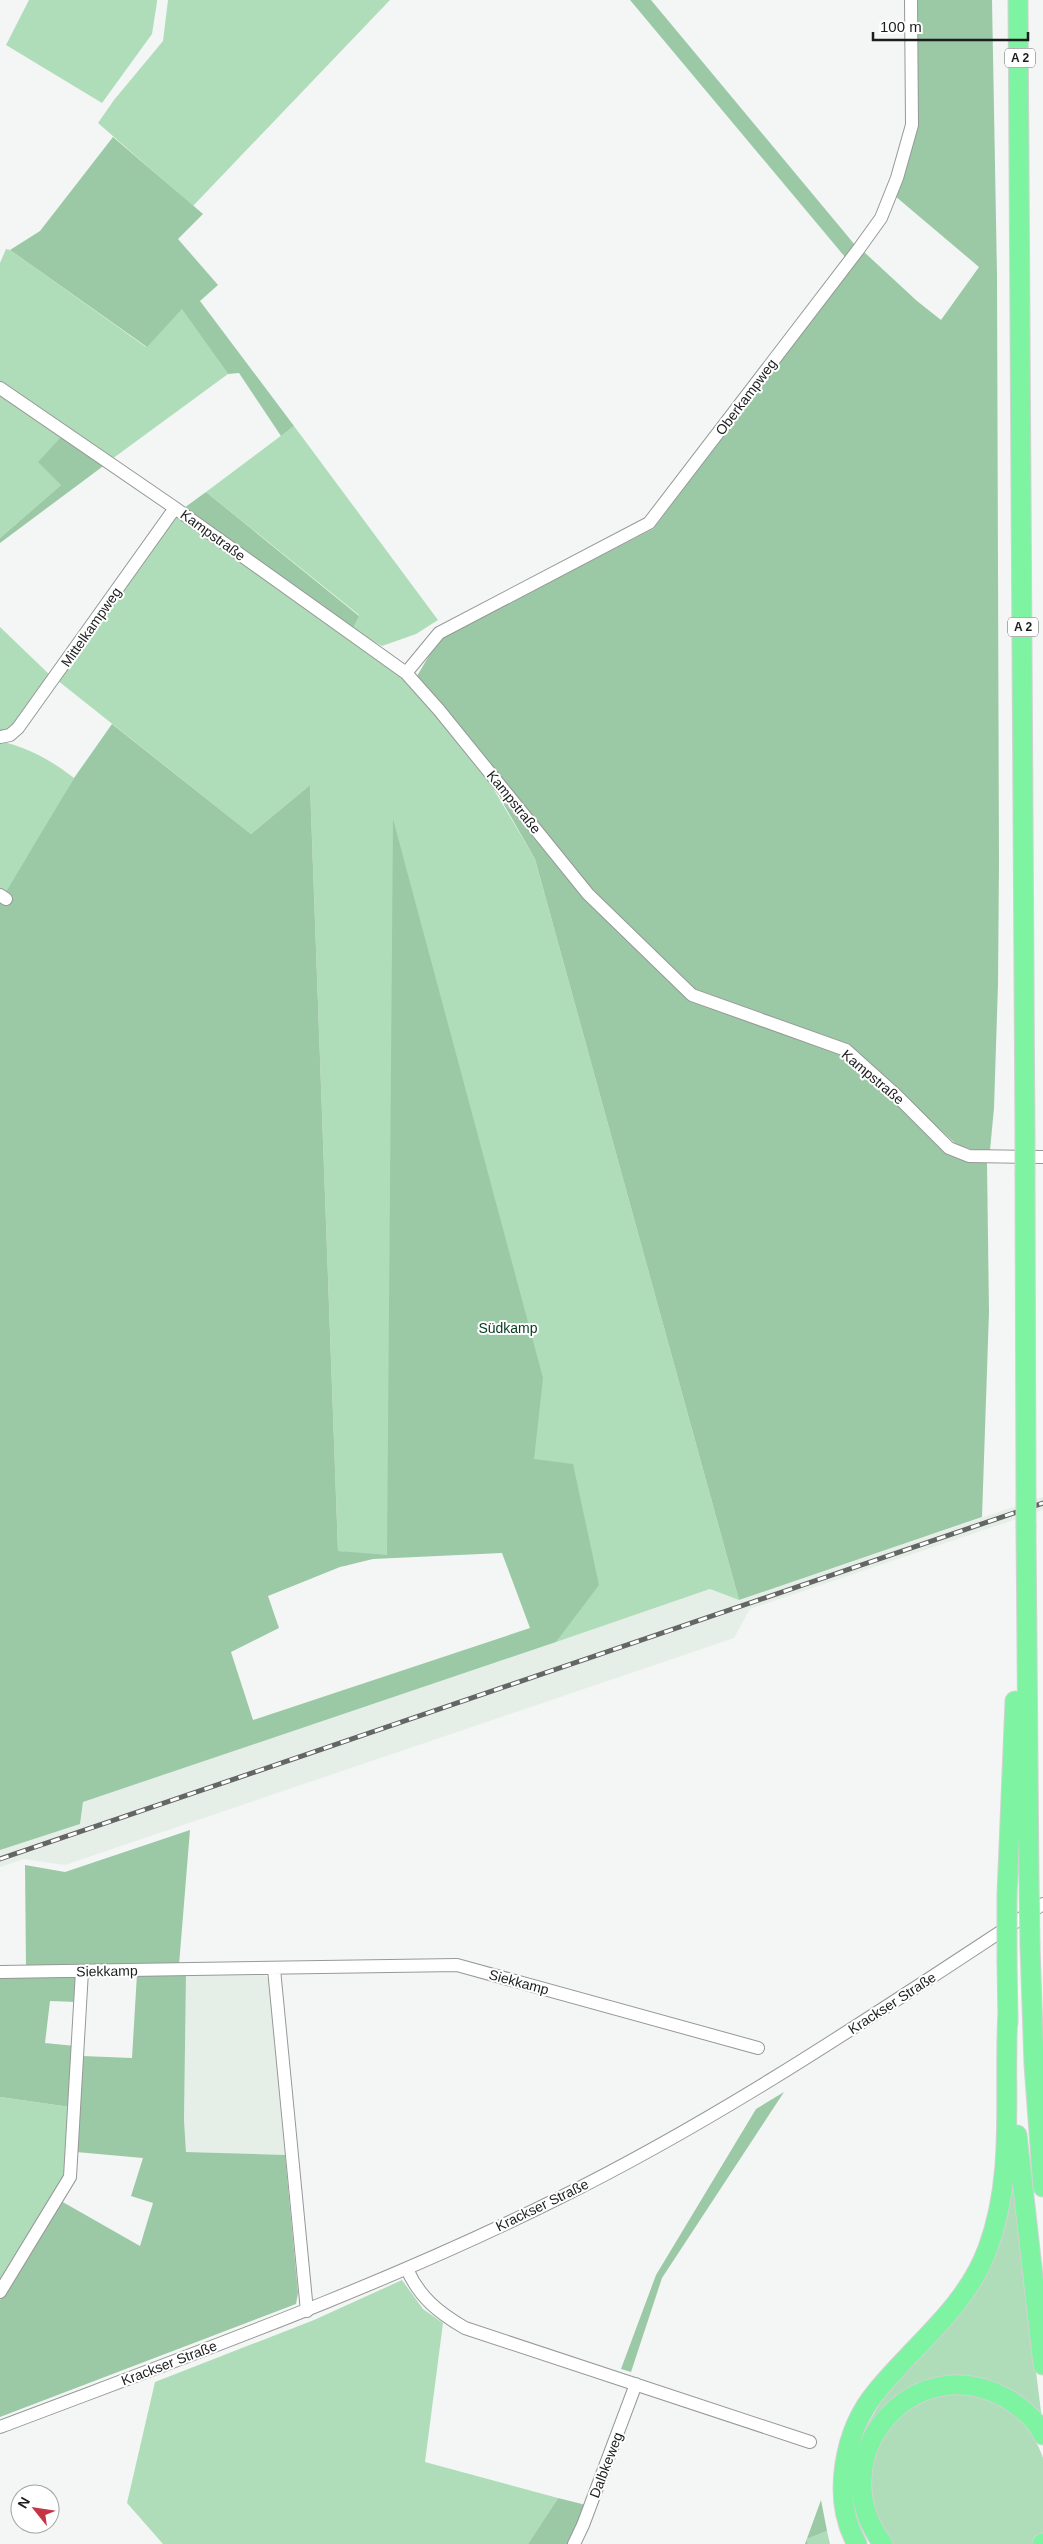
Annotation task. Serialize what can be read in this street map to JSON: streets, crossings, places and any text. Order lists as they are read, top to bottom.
{
  "streets": {
    "highway": ["A 2"],
    "street": [
      "Oberkampweg",
      "Kampstraße",
      "Mittelkampweg",
      "Siekkamp",
      "Krackser Straße",
      "Dalbkeweg"
    ]
  },
  "crossings": [
    ["Oberkampweg", "Kampstraße"],
    ["Kampstraße", "Mittelkampweg"]
  ],
  "parks": ["Südkamp"],
  "scale_bar": "100 m",
  "north": "top left"
}
